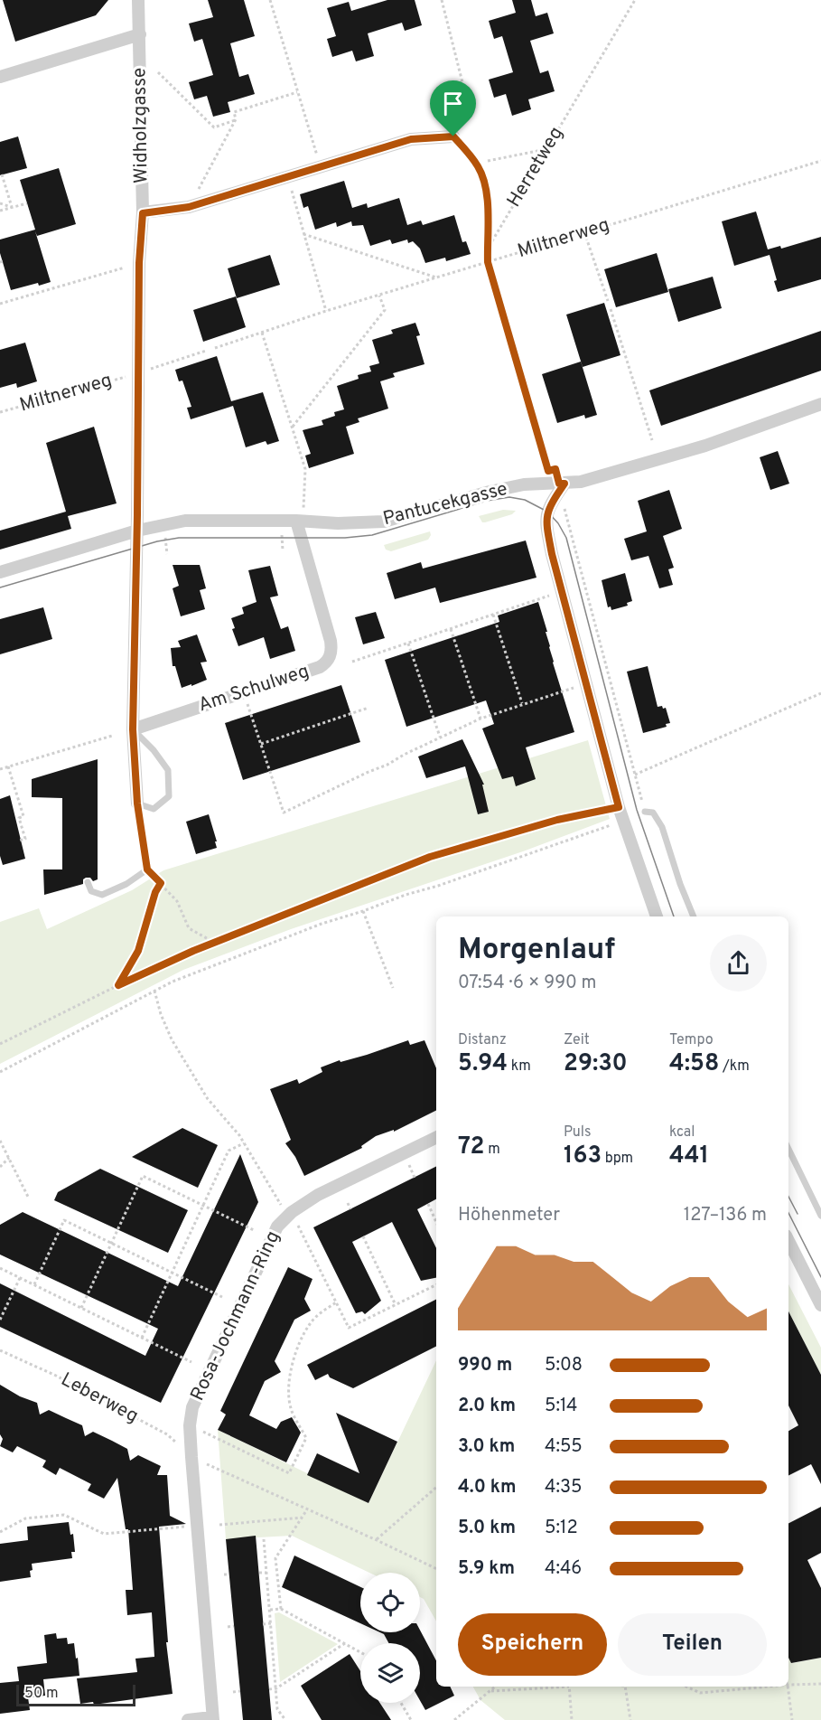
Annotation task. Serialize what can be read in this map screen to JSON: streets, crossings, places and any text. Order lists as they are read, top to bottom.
{
  "streets": {
    "street": [
      "Widholzgasse",
      "Pantucekgasse",
      "Am Schulweg",
      "Rosa-Jochmann-Ring"
    ],
    "path": ["Herretweg", "Miltnerweg", "Leberweg"]
  },
  "crossings": [
    ["Widholzgasse", "Pantucekgasse"],
    ["Widholzgasse", "Am Schulweg"],
    ["Pantucekgasse", "Am Schulweg"],
    ["Rosa-Jochmann-Ring", "Leberweg"]
  ],
  "scale_bar": "50 m",
  "page": {
    "heading": ["Morgenlauf", "07:54 · 6 × 990 m"],
    "stats": [
      ["Distanz", "5.94 km"],
      ["Zeit", "29:30"],
      ["Tempo", "4:58 /km"],
      ["72 m"],
      ["Puls", "163 bpm"],
      ["kcal", "441"]
    ],
    "chart": ["Höhenmeter", "127–136 m"],
    "list": [
      {
        "name": "990 m",
        "note": "5:08"
      },
      {
        "name": "2.0 km",
        "note": "5:14"
      },
      {
        "name": "3.0 km",
        "note": "4:55"
      },
      {
        "name": "4.0 km",
        "note": "4:35"
      },
      {
        "name": "5.0 km",
        "note": "5:12"
      },
      {
        "name": "5.9 km",
        "note": "4:46"
      }
    ],
    "buttons": ["Speichern", "Teilen"],
    "scale": "50 m"
  }
}
